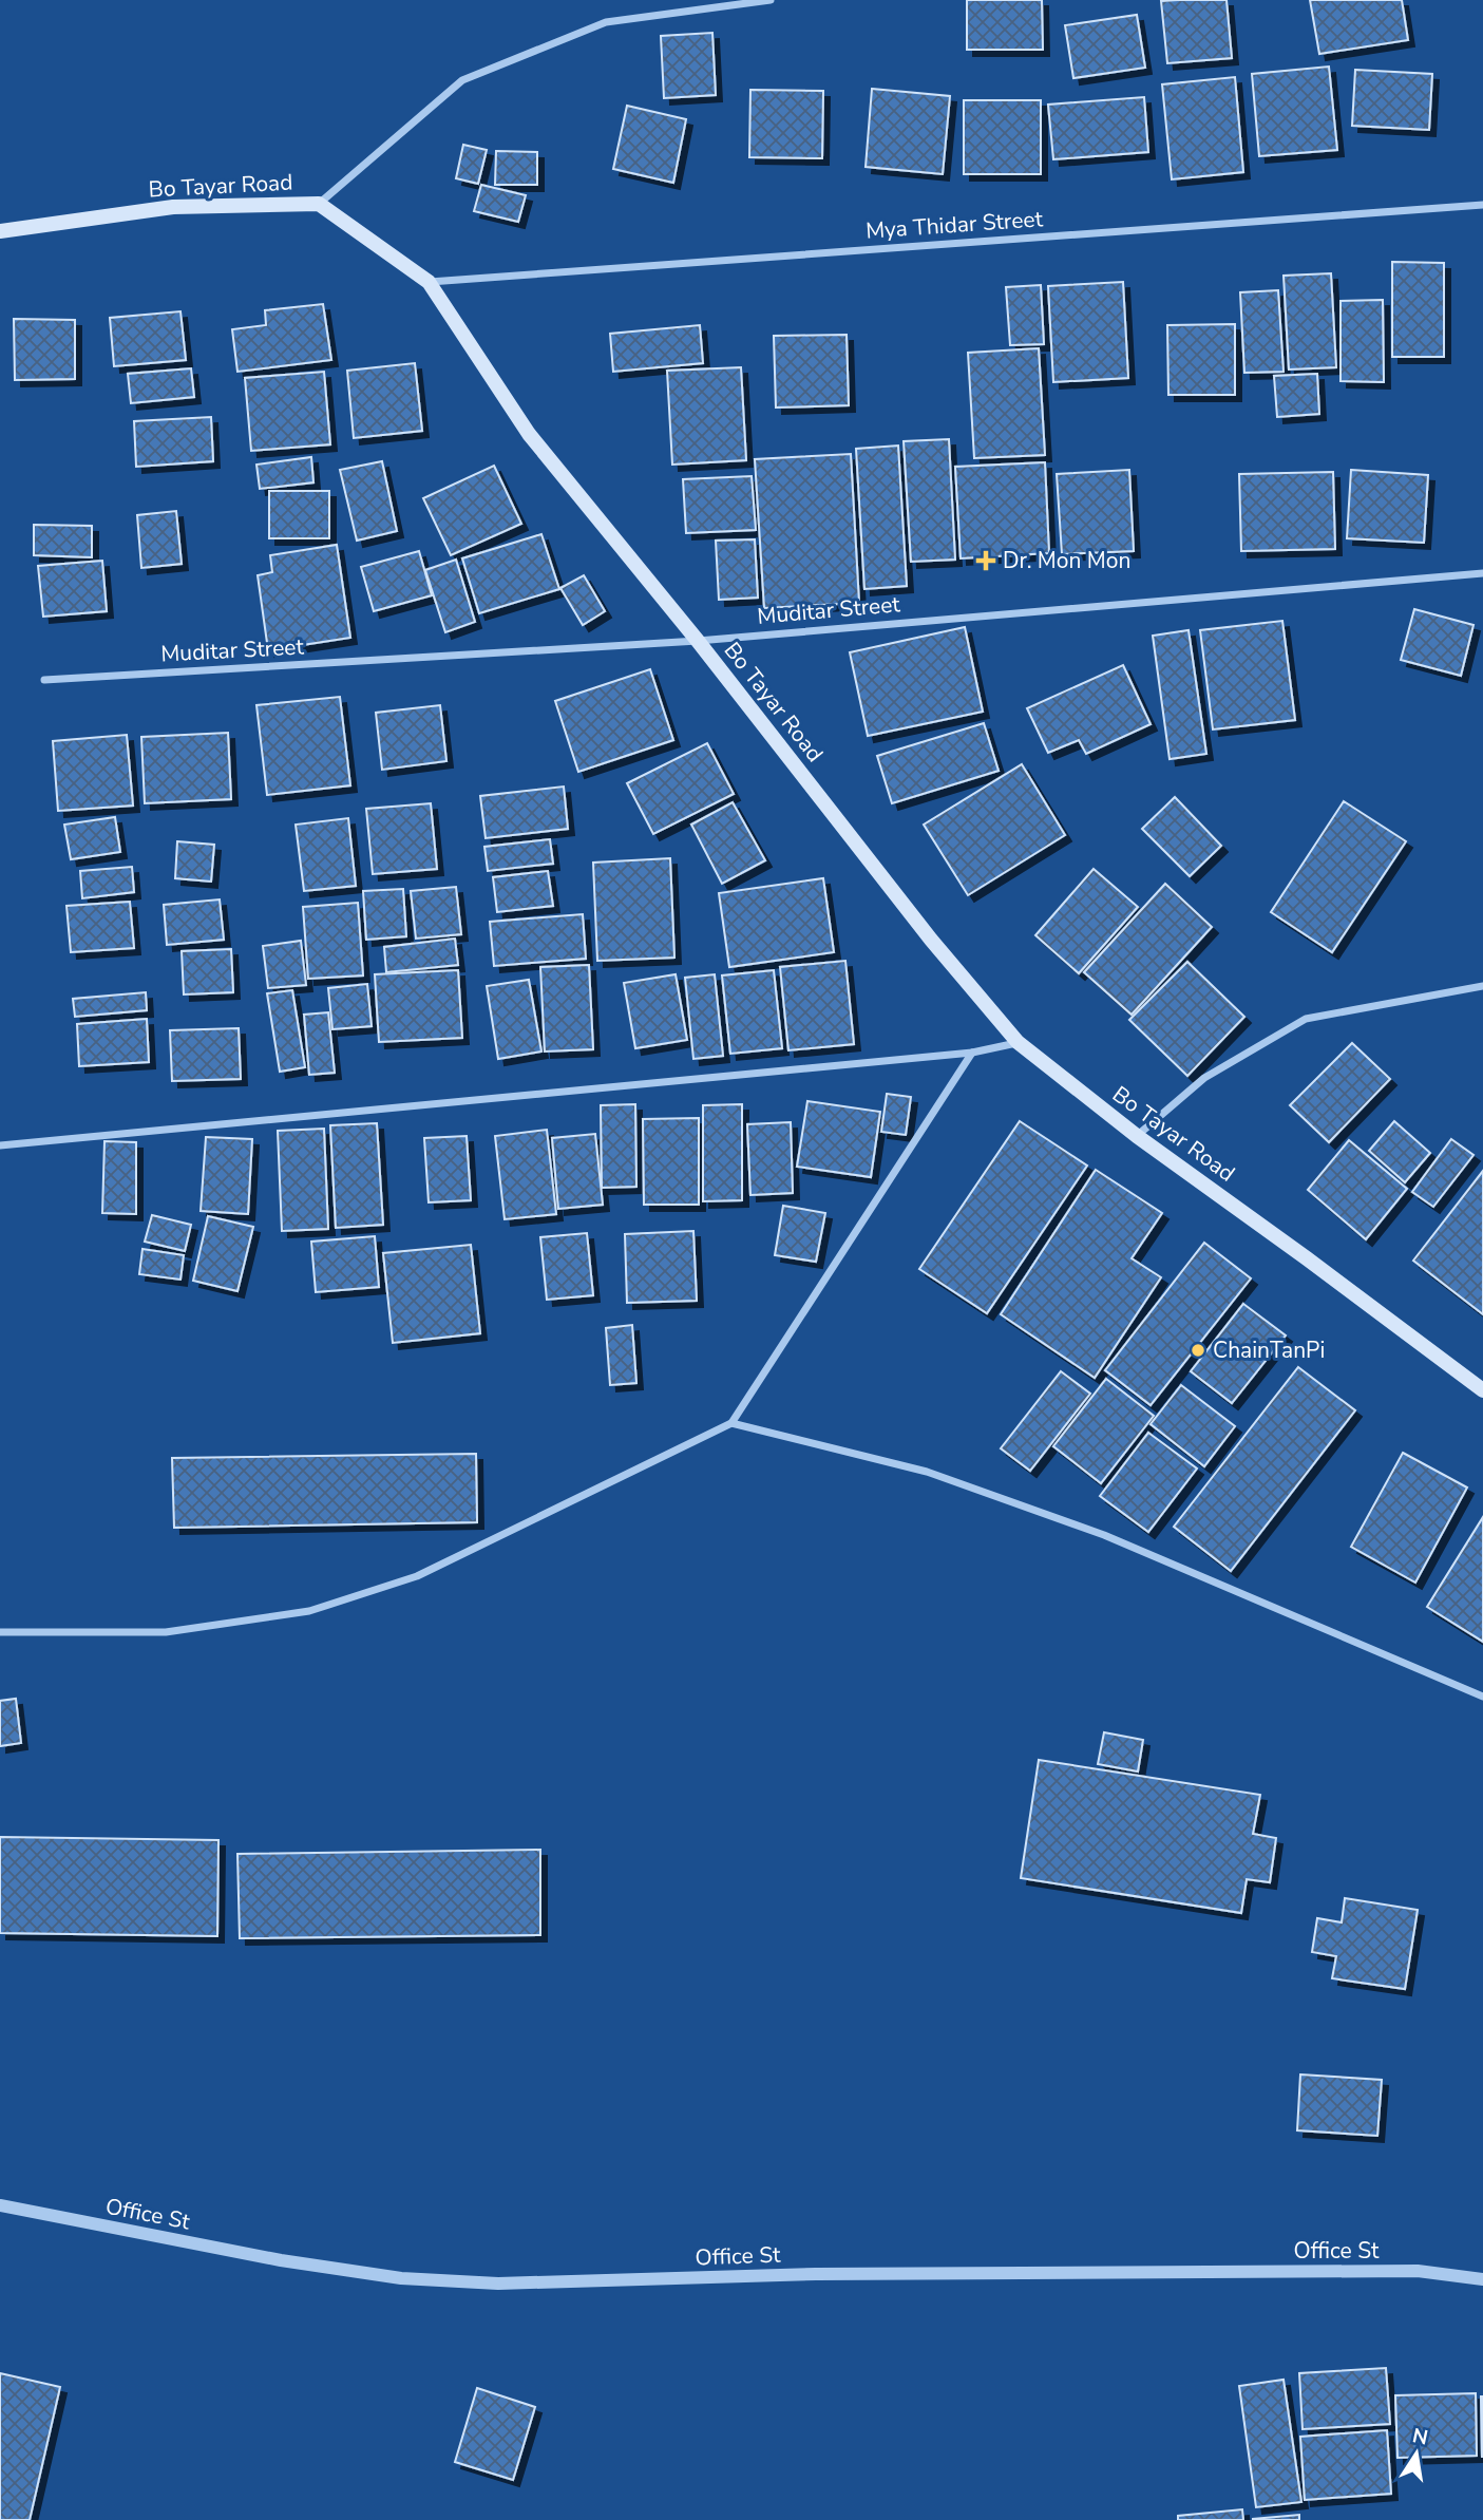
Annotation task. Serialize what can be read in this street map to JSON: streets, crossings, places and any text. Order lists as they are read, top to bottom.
{
  "streets": {
    "main road": ["Bo Tayar Road"],
    "street": ["Mya Thidar Street", "Muditar Street", "Office St"]
  },
  "crossings": [
    ["Bo Tayar Road", "Mya Thidar Street"],
    ["Bo Tayar Road", "Muditar Street"]
  ],
  "places": {
    "health": ["Dr. Mon Mon"],
    "other": ["ChainTanPi"]
  },
  "north": "top"
}
